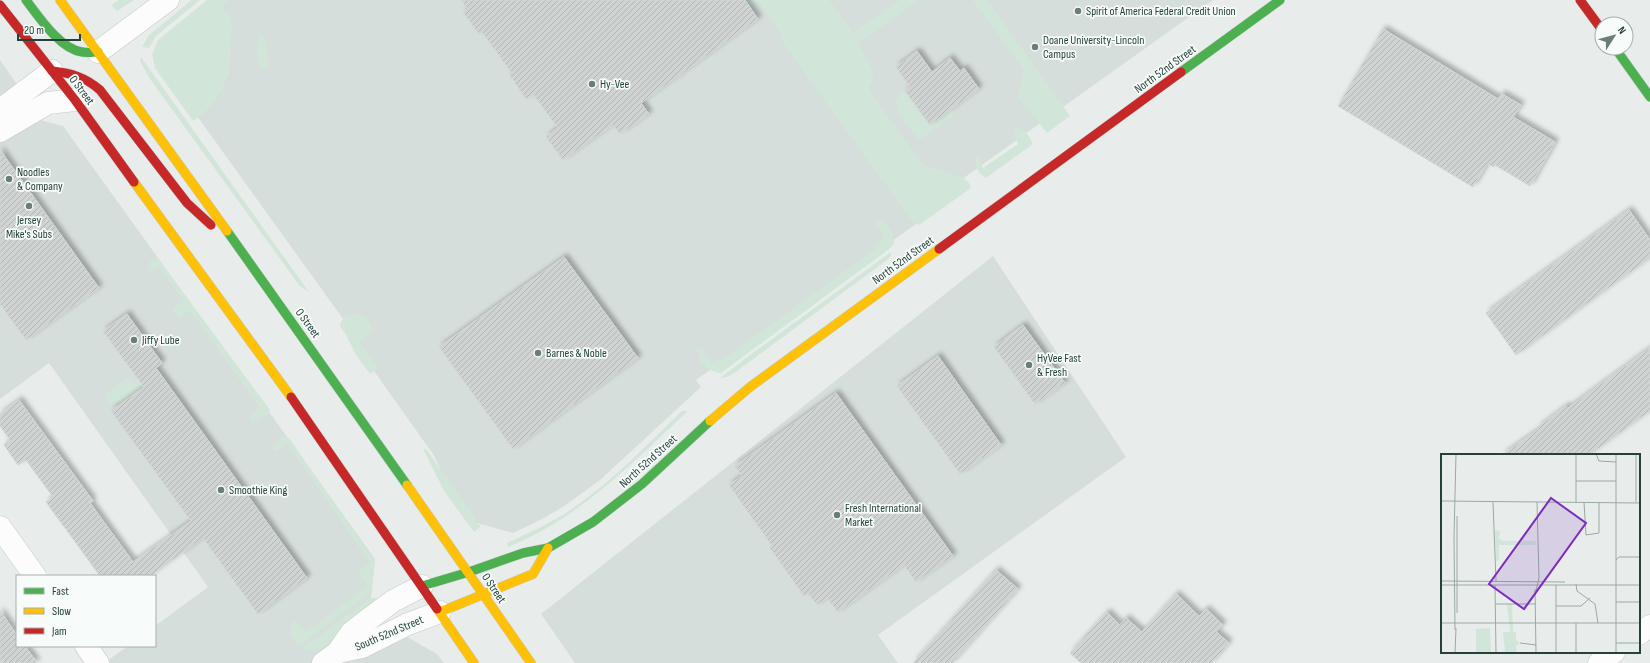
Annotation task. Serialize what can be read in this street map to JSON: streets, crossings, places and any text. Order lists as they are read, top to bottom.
{
  "streets": {
    "main road": ["North 52nd Street", "O Street"],
    "street": ["South 52nd Street"]
  },
  "crossings": [
    ["North 52nd Street", "O Street"],
    ["North 52nd Street", "South 52nd Street"],
    ["O Street", "South 52nd Street"]
  ],
  "places": [
    "Spirit of America Federal Credit Union",
    "Doane University-Lincoln Campus",
    "Hy-Vee",
    "Noodles & Company",
    "Jersey Mike's Subs",
    "Jiffy Lube",
    "Barnes & Noble",
    "HyVee Fast & Fresh",
    "Smoothie King",
    "Fresh International Market"
  ],
  "legend": ["Fast", "Slow", "Jam"],
  "scale_bar": "20 m",
  "north": "top right"
}
